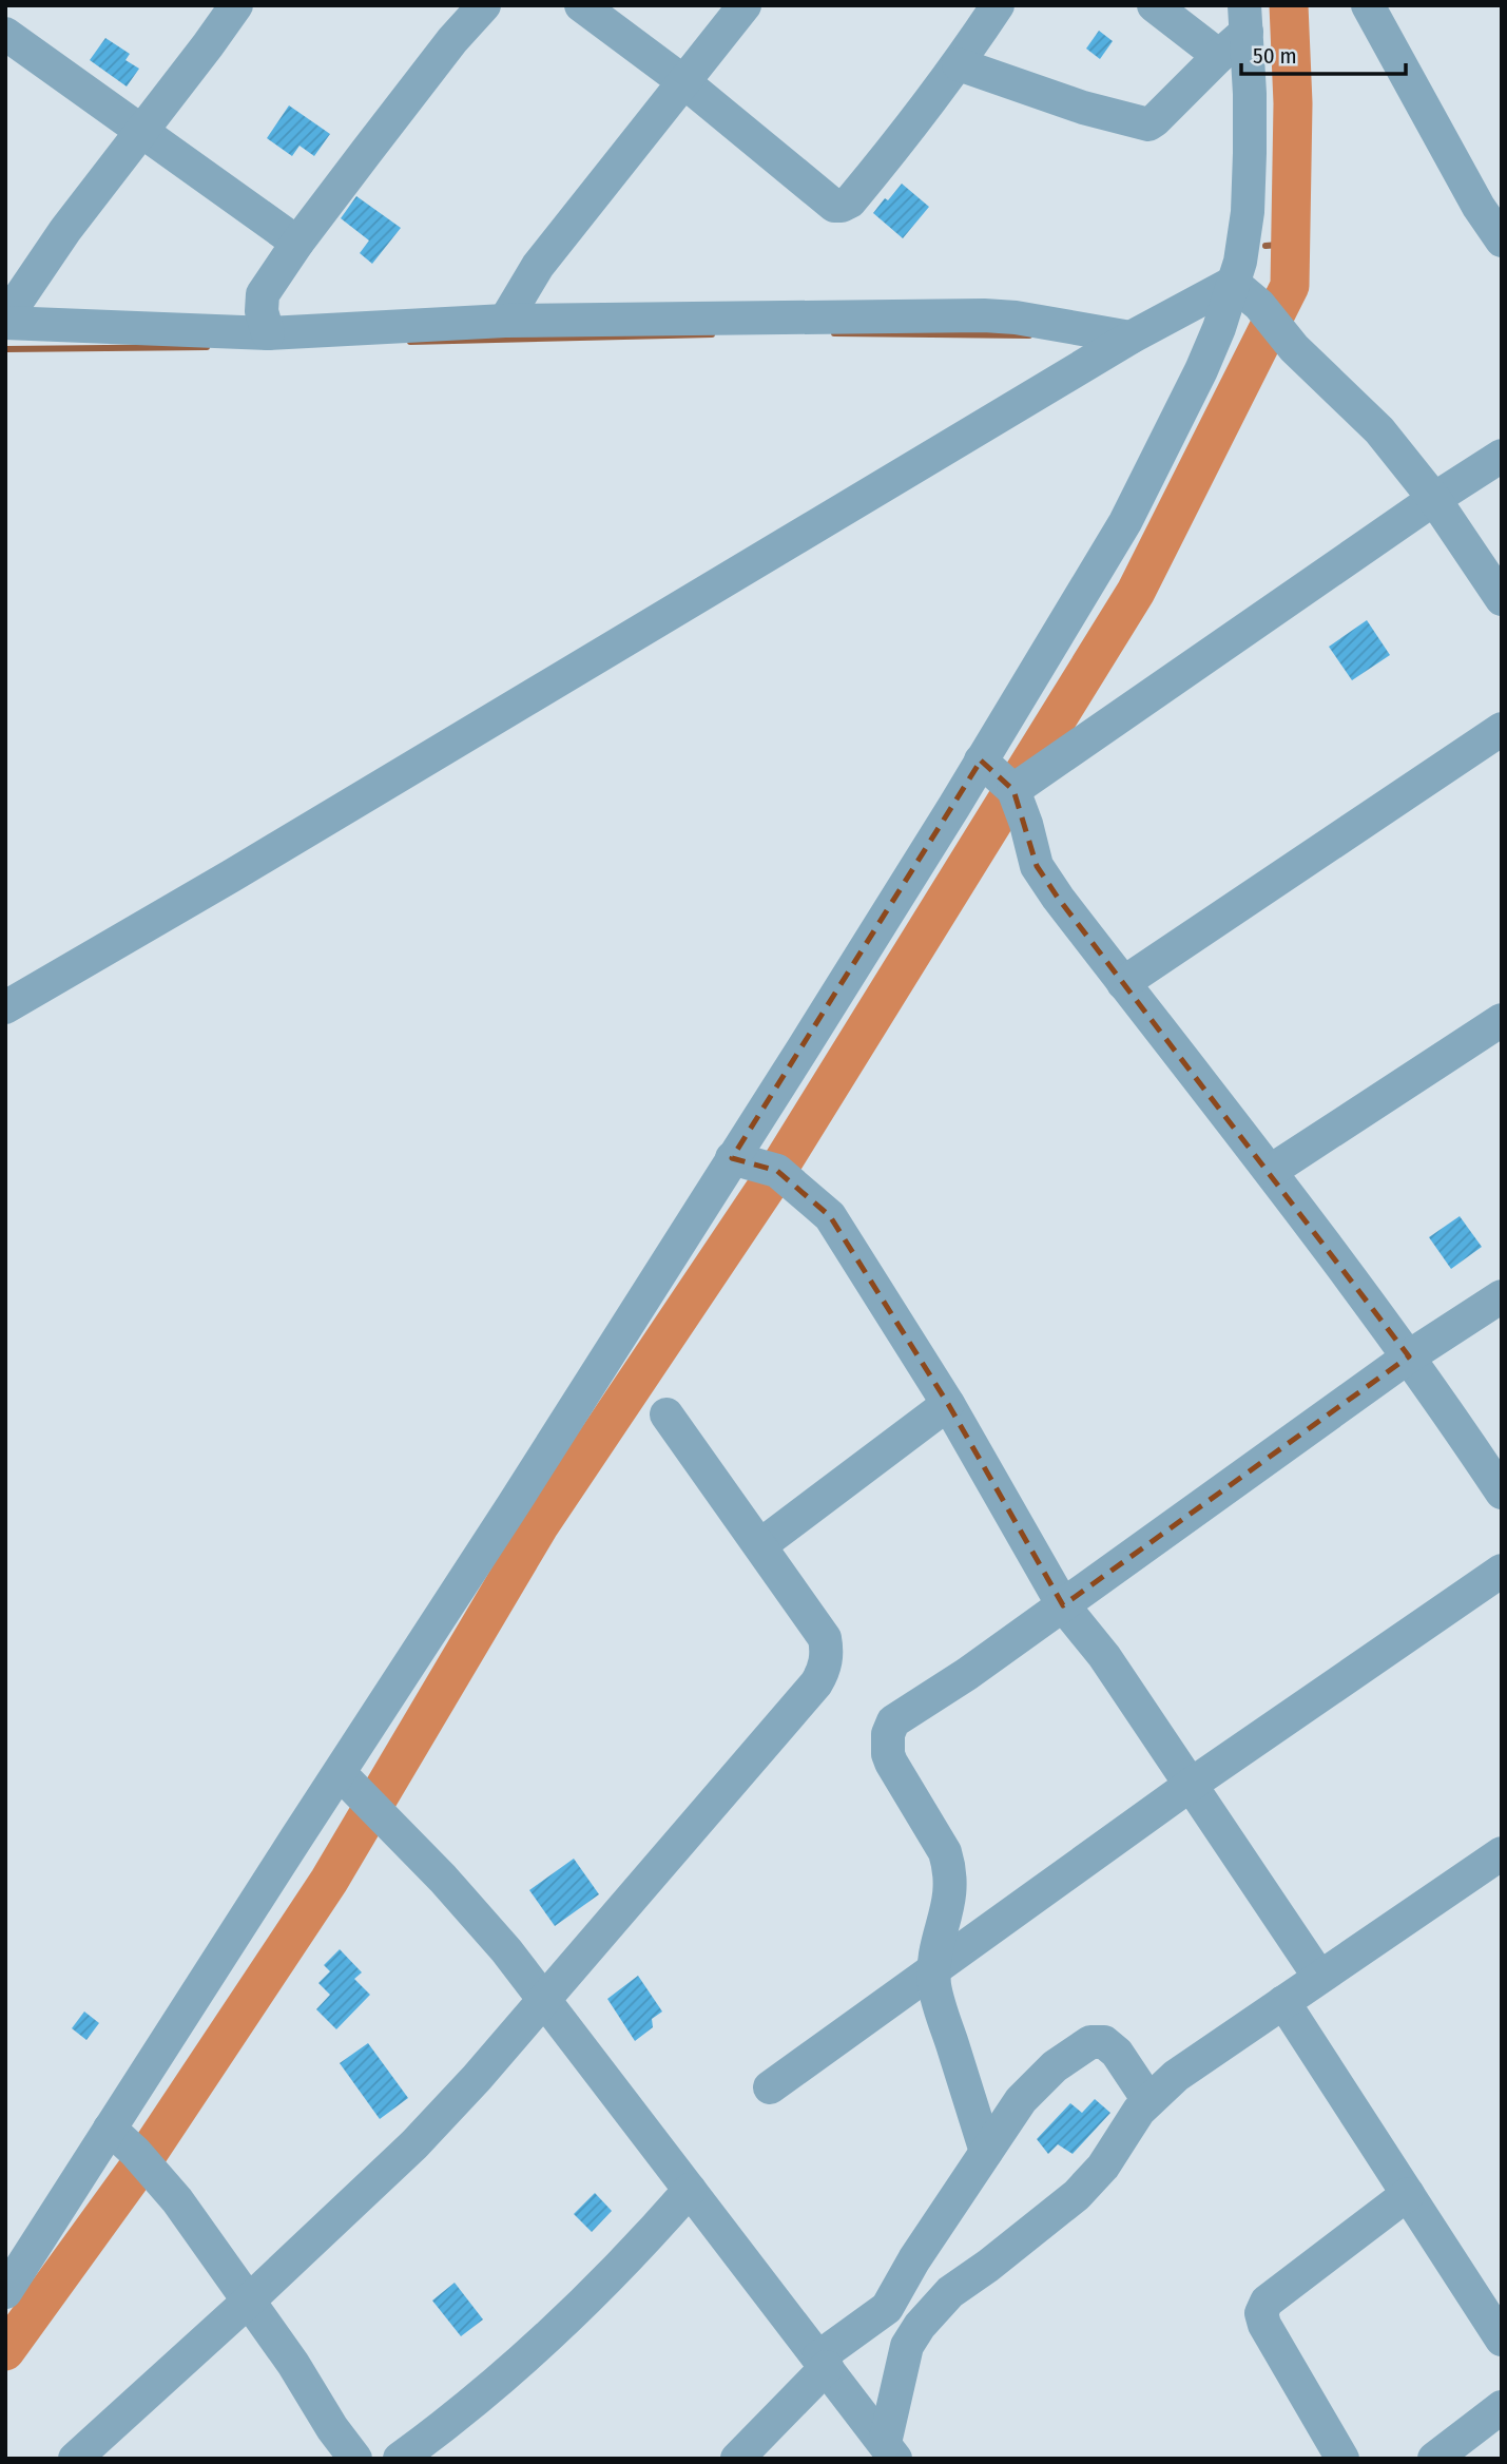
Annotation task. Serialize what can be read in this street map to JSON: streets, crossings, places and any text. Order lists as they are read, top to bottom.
{
  "scale_bar": "50 m"
}
